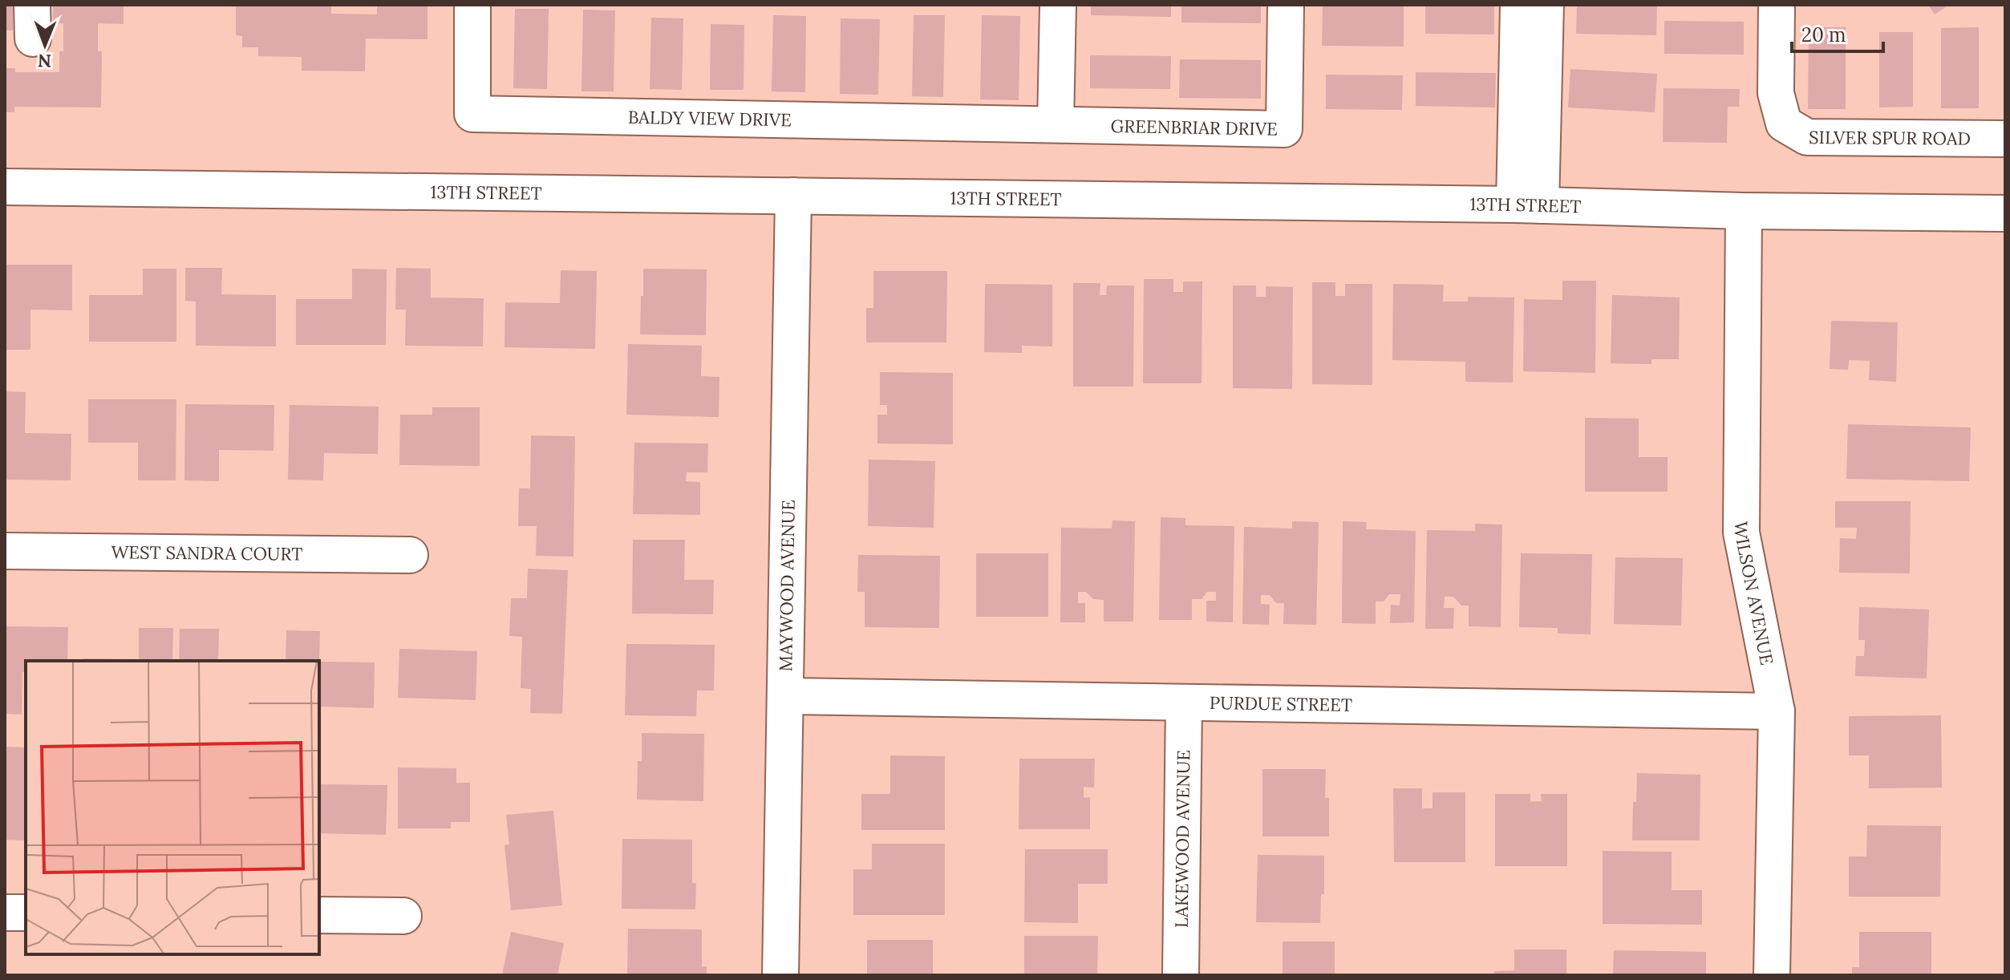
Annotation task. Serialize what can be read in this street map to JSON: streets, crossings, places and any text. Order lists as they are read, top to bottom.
{
  "streets": {
    "street": [
      "BALDY VIEW DRIVE",
      "GREENBRIAR DRIVE",
      "SILVER SPUR ROAD",
      "13TH STREET",
      "WEST SANDRA COURT",
      "MAYWOOD AVENUE",
      "WILSON AVENUE",
      "PURDUE STREET",
      "LAKEWOOD AVENUE"
    ]
  },
  "crossings": [
    ["BALDY VIEW DRIVE", "GREENBRIAR DRIVE"],
    ["13TH STREET", "MAYWOOD AVENUE"],
    ["13TH STREET", "WILSON AVENUE"],
    ["MAYWOOD AVENUE", "PURDUE STREET"],
    ["WILSON AVENUE", "PURDUE STREET"],
    ["PURDUE STREET", "LAKEWOOD AVENUE"]
  ],
  "scale_bar": "20 m",
  "north": "bottom"
}
